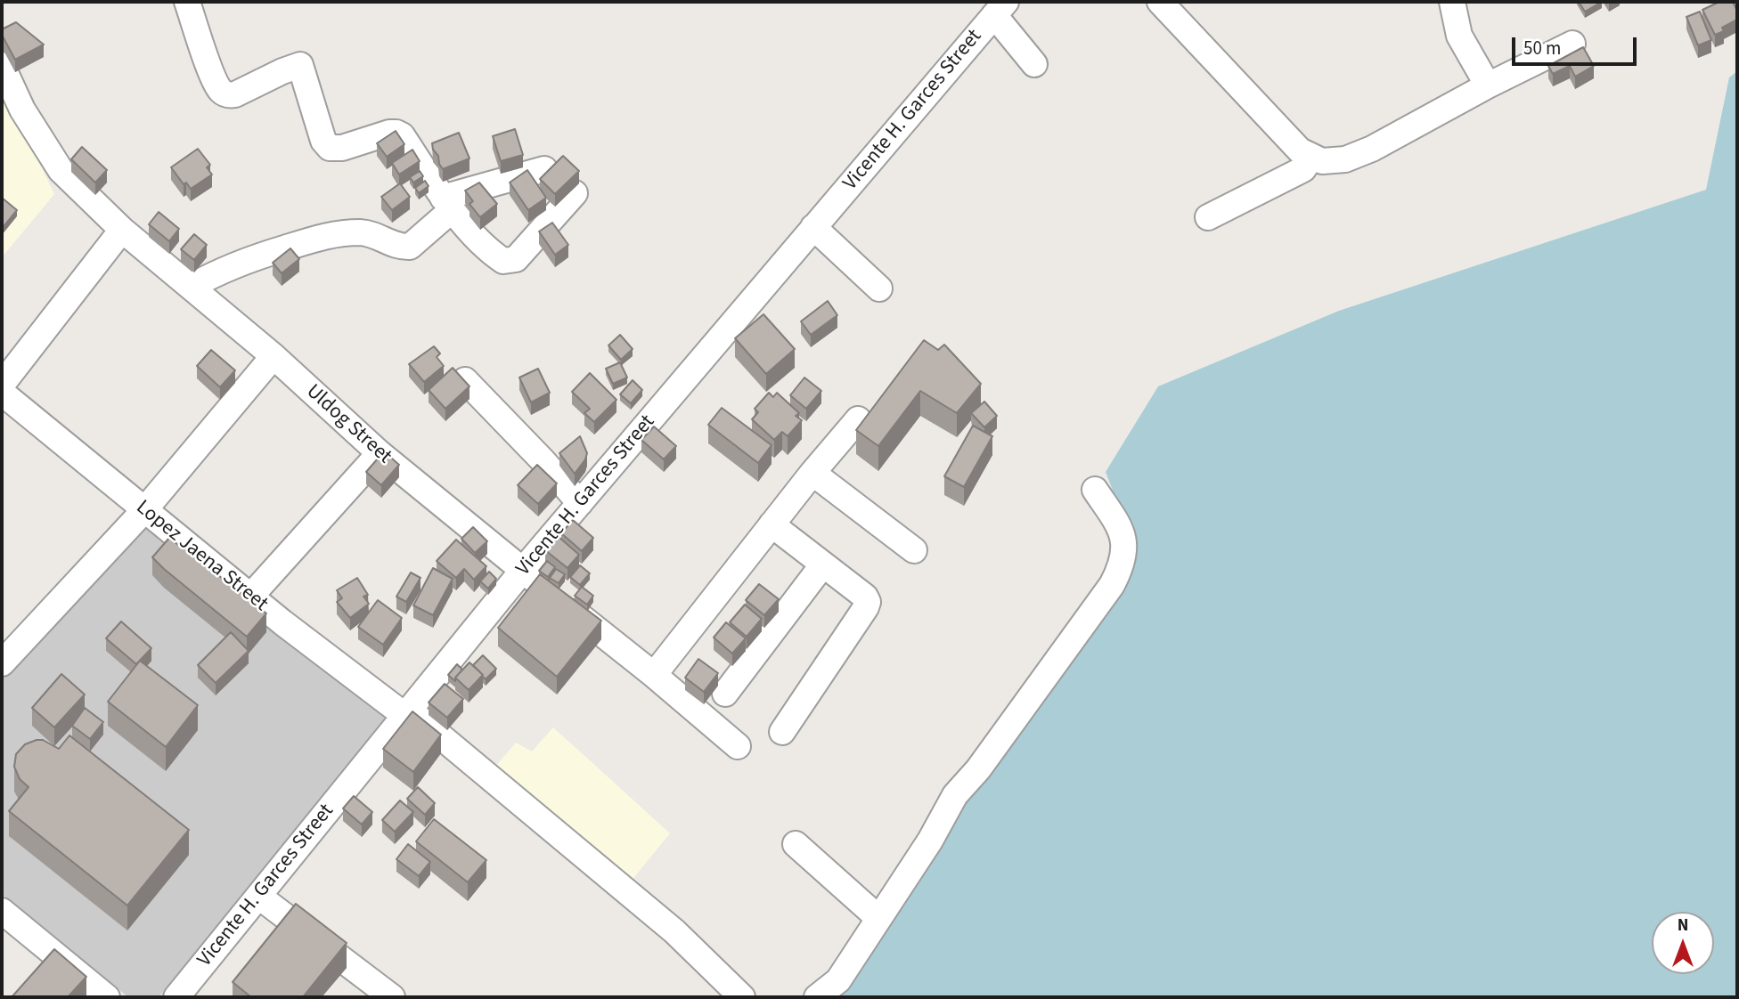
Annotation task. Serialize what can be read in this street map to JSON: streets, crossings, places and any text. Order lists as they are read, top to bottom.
{
  "streets": {
    "street": ["Vicente H. Garces Street", "Uldog Street", "Lopez Jaena Street"]
  },
  "crossings": [
    ["Vicente H. Garces Street", "Uldog Street"],
    ["Vicente H. Garces Street", "Lopez Jaena Street"]
  ],
  "scale_bar": "50 m",
  "north": "top"
}
